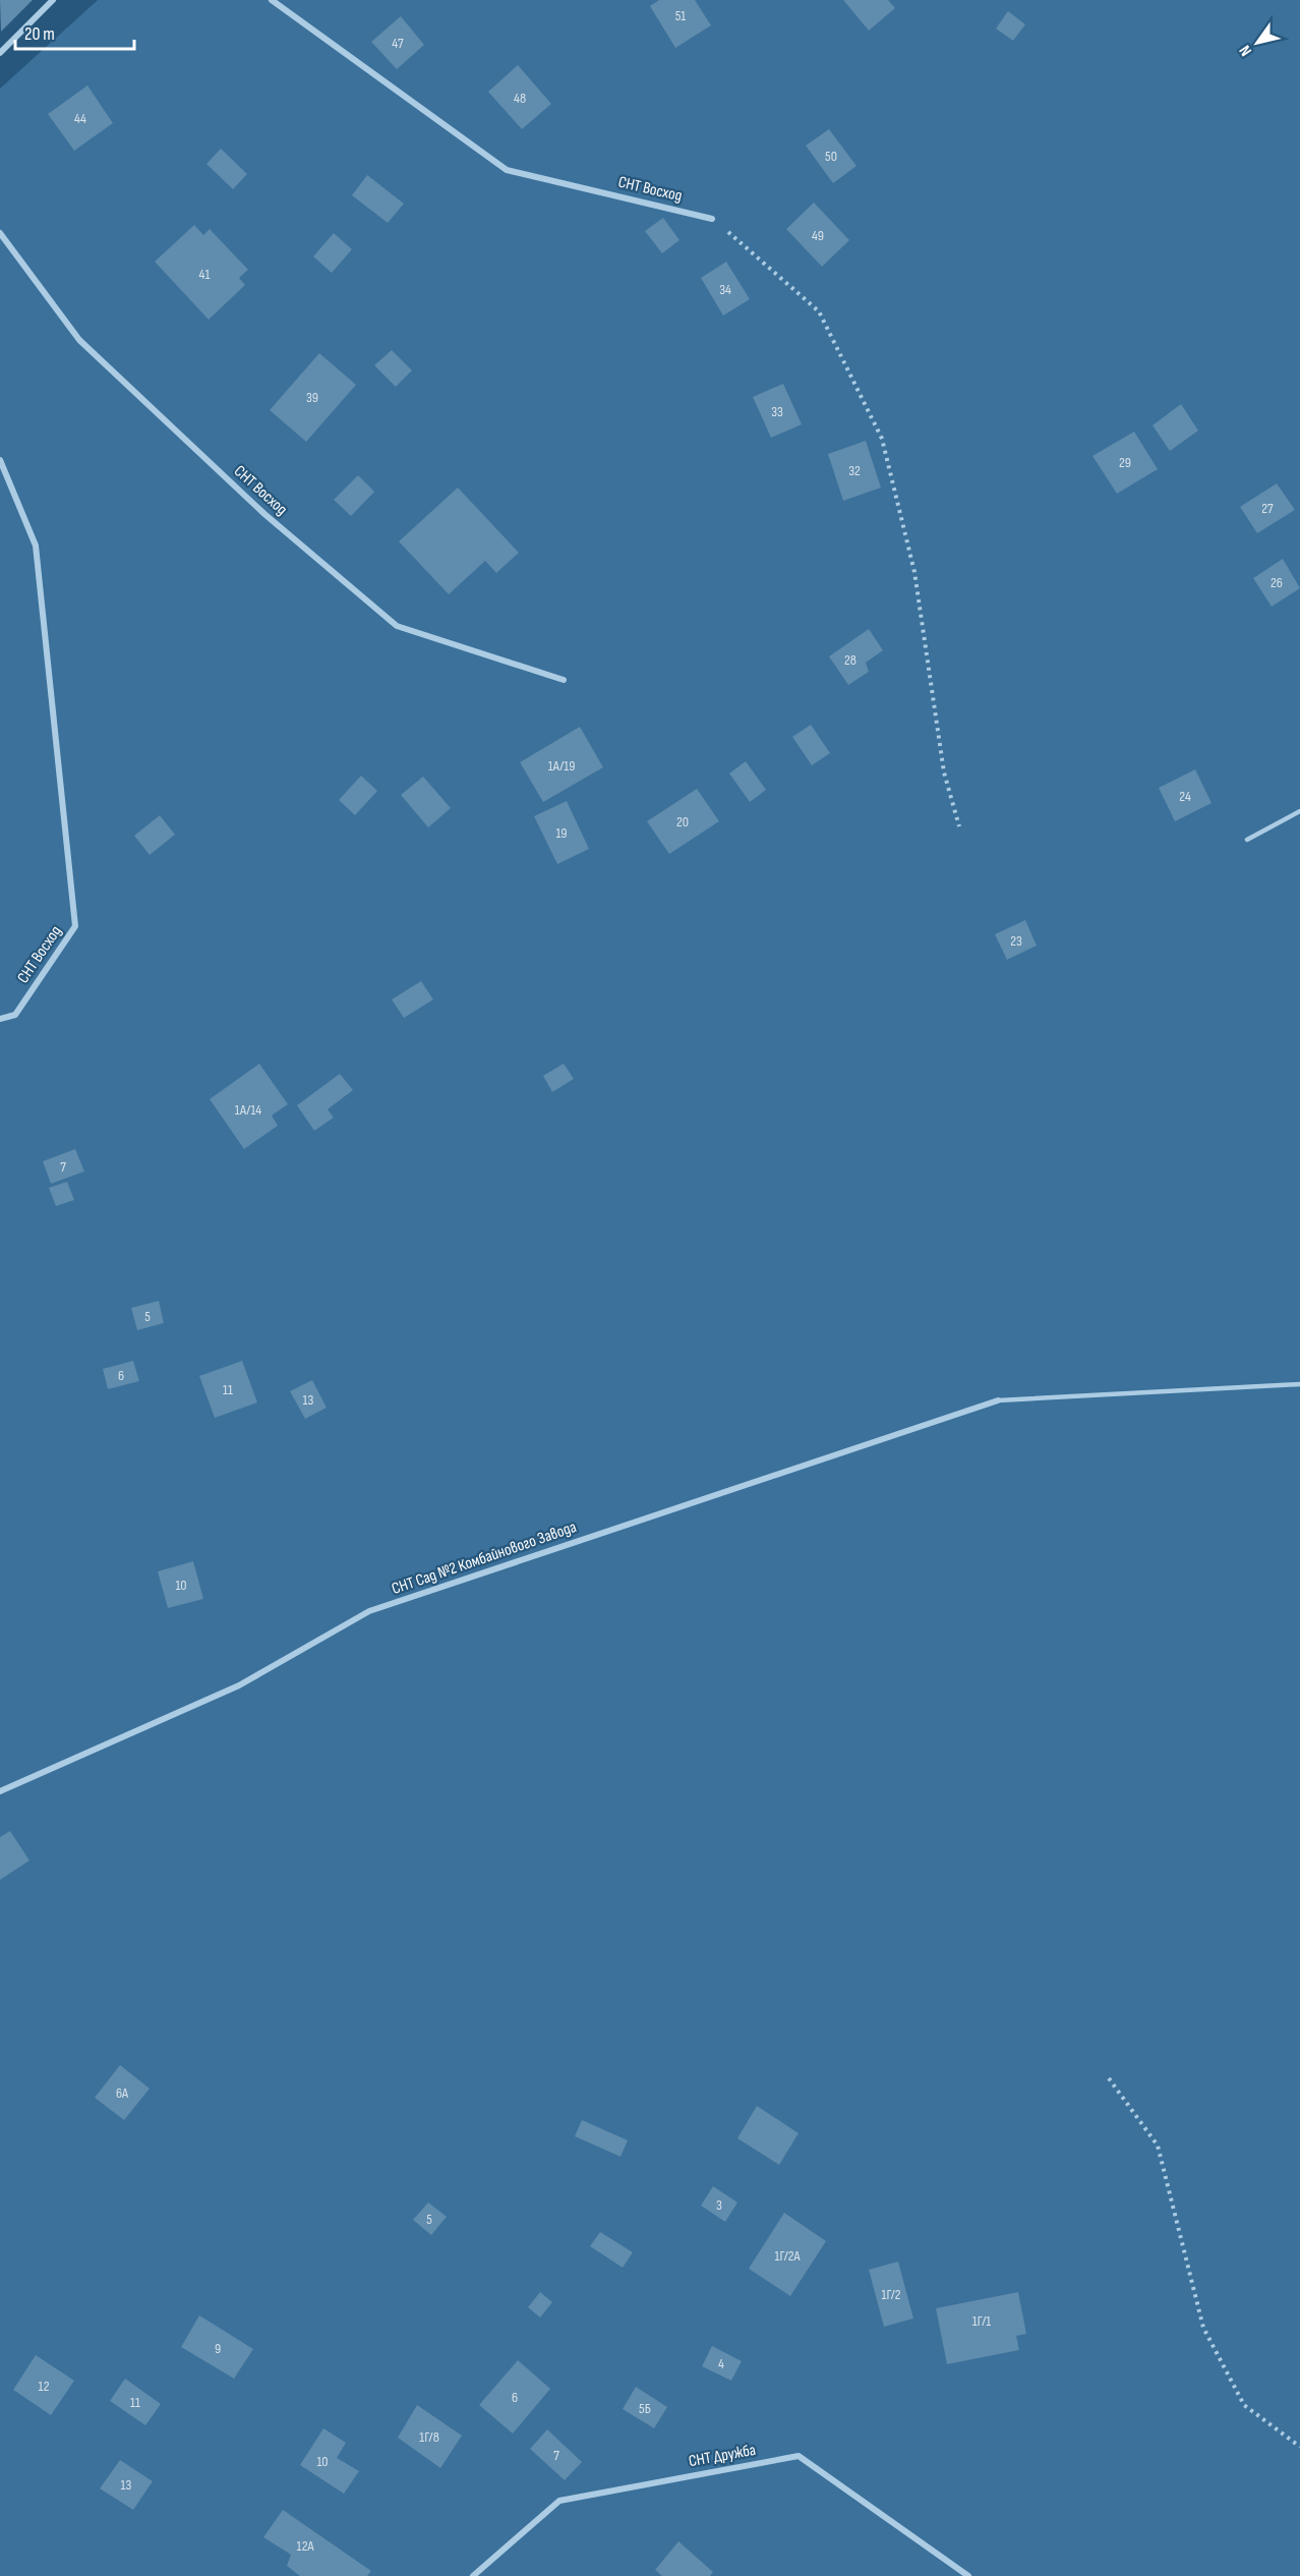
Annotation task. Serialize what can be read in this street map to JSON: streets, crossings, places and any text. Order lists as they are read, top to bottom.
{
  "streets": {
    "street": ["СНТ Восход", "СНТ Сад №2 Комбайнового Завода", "СНТ Дружба"]
  },
  "house_numbers": [
    "51",
    "47",
    "48",
    "44",
    "50",
    "49",
    "41",
    "34",
    "39",
    "33",
    "29",
    "32",
    "27",
    "26",
    "28",
    "1А/19",
    "24",
    "20",
    "19",
    "23",
    "1А/14",
    "7",
    "5",
    "6",
    "11",
    "13",
    "10",
    "6А",
    "3",
    "5",
    "1Г/2А",
    "1Г/2",
    "1Г/1",
    "9",
    "4",
    "12",
    "6",
    "11",
    "5Б",
    "1Г/8",
    "7",
    "10",
    "13",
    "12А"
  ],
  "scale_bar": "20 m",
  "north": "bottom left"
}
